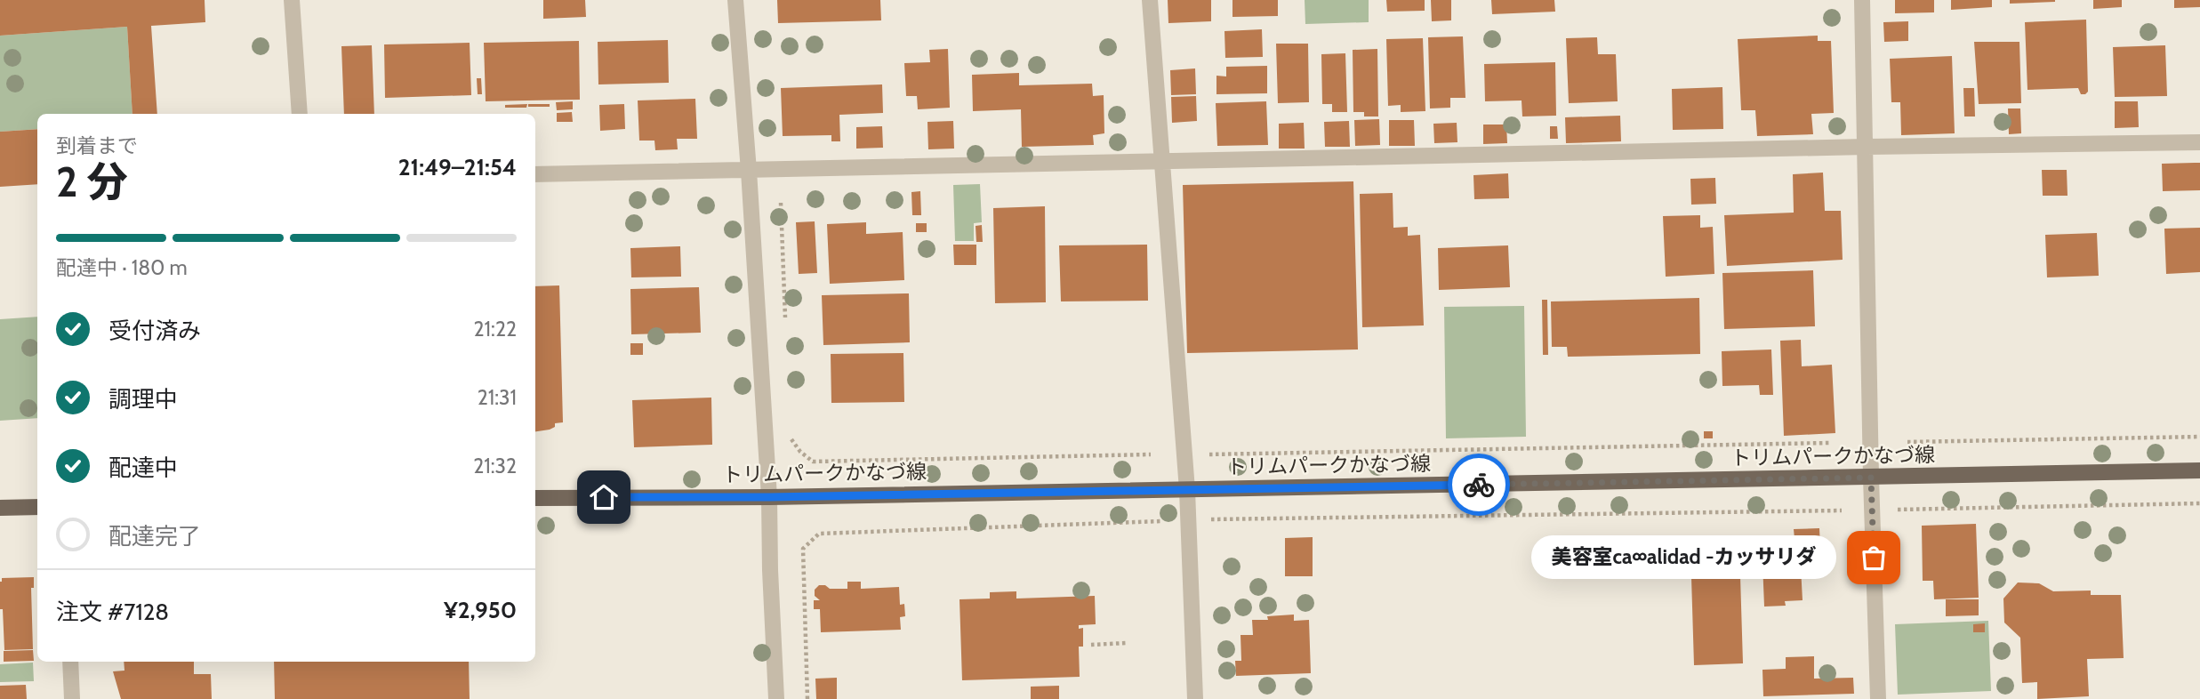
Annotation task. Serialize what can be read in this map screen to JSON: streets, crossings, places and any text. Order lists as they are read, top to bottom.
{
  "streets": {
    "main road": ["トリムパークかなづ線"]
  },
  "places": ["美容室ca∞alidad -カッサリダ"],
  "page": {
    "heading": ["2 分", "到着まで", "21:49–21:54"],
    "panel": ["注文 #7128", "¥2,950"],
    "bar": "配達中 · 180 m",
    "list": [
      ["受付済み", "21:22"],
      ["調理中", "21:31"],
      ["配達中", "21:32"],
      "配達完了"
    ],
    "bubble": "美容室ca∞alidad -カッサリダ"
  }
}
